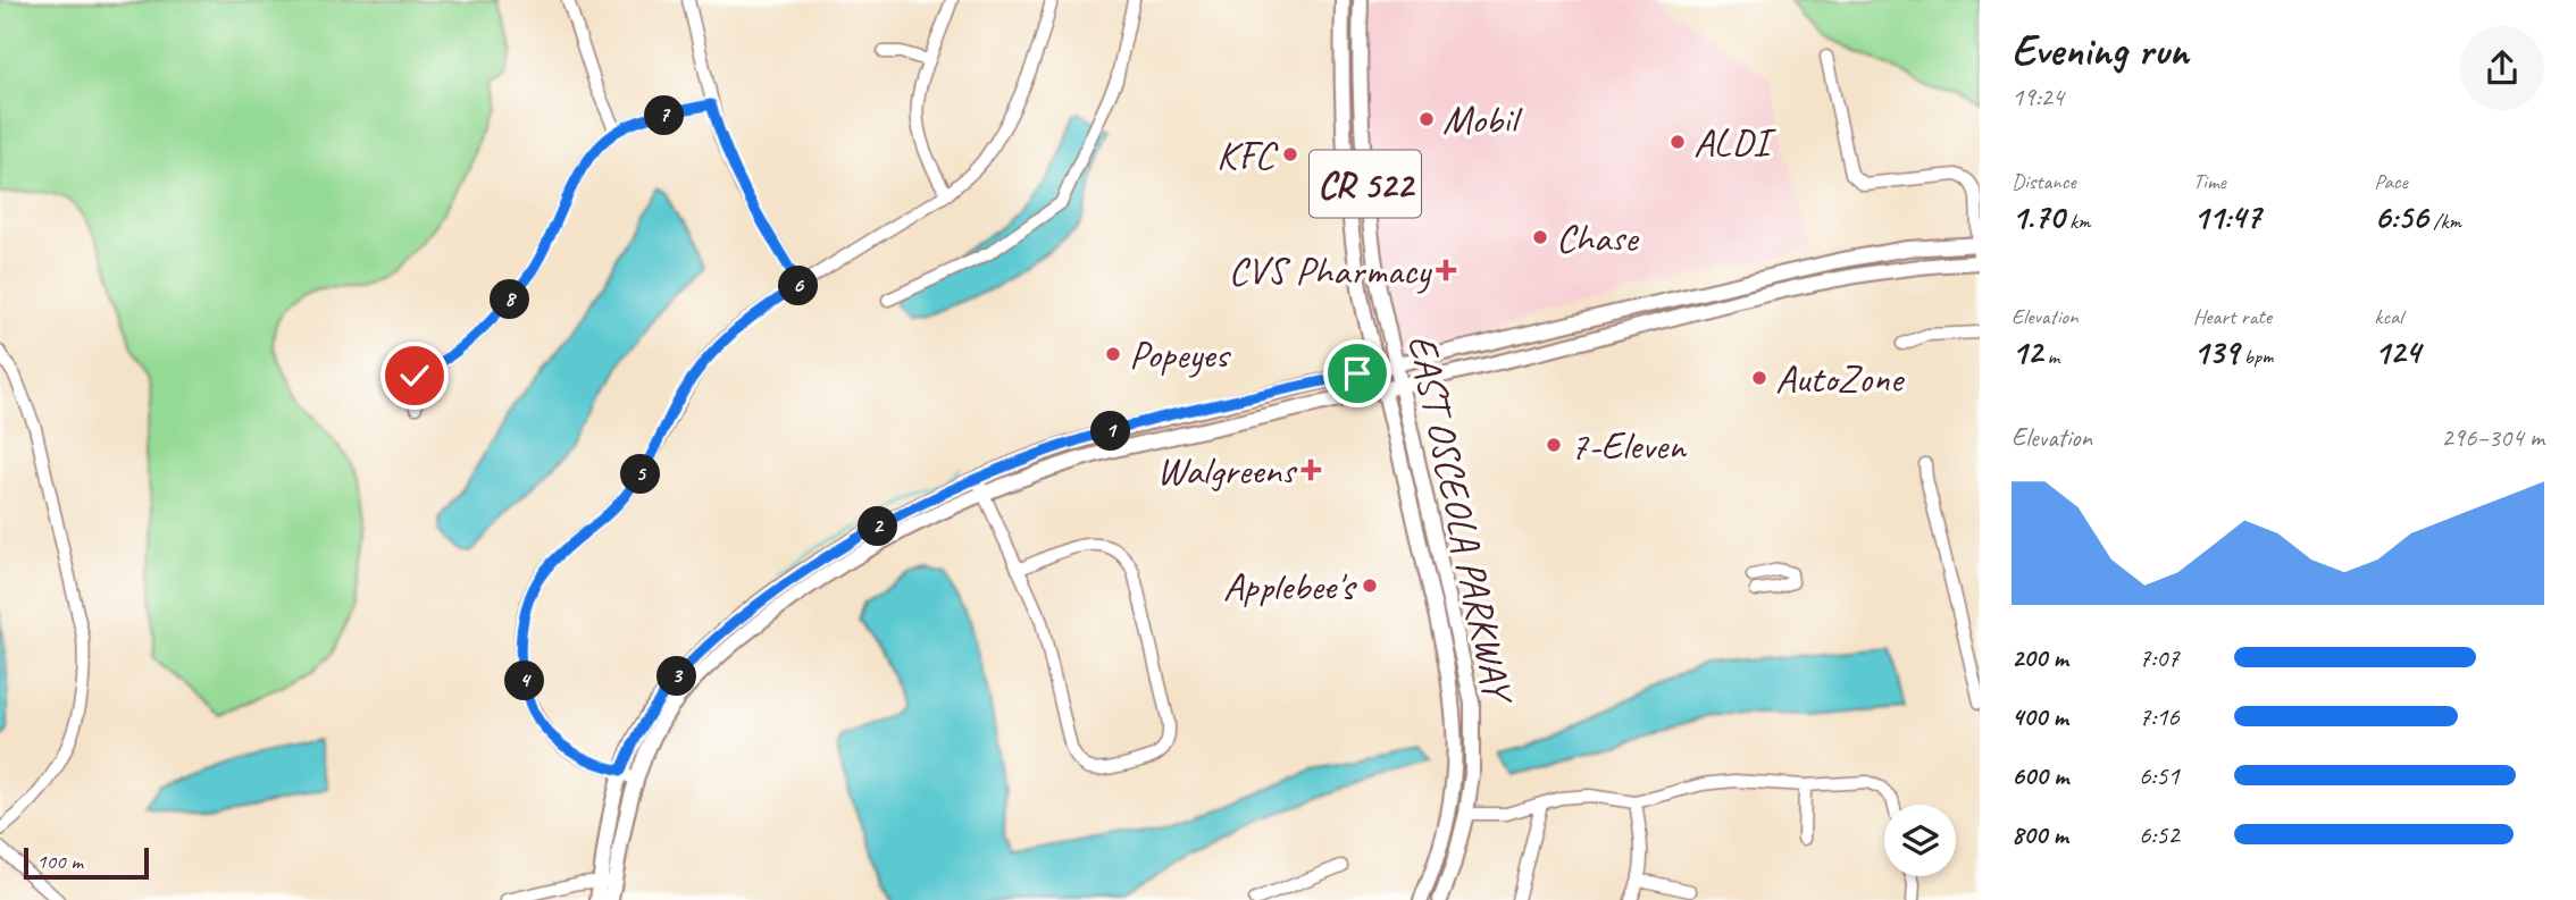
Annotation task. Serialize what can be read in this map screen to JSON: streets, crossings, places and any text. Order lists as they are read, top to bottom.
{
  "streets": {
    "main road": ["CR 522", "EAST OSCEOLA PARKWAY"]
  },
  "places": {
    "other": [
      "Mobil",
      "ALDI",
      "KFC",
      "Chase",
      "Popeyes",
      "AutoZone",
      "7-Eleven",
      "Applebee's"
    ],
    "health": ["CVS Pharmacy", "Walgreens"]
  },
  "scale_bar": "100 m",
  "page": {
    "heading": ["Evening run", "19:24"],
    "pins": [
      "7",
      "6",
      "8",
      "1",
      "5",
      "2",
      "3",
      "4"
    ],
    "stats": [
      ["Distance", "1.70 km"],
      ["Time", "11:47"],
      ["Pace", "6:56 /km"],
      ["Elevation", "12 m"],
      ["Heart rate", "139 bpm"],
      ["kcal", "124"]
    ],
    "chart": ["Elevation", "296–304 m"],
    "list": [
      {
        "name": "200 m",
        "note": "7:07"
      },
      {
        "name": "400 m",
        "note": "7:16"
      },
      {
        "name": "600 m",
        "note": "6:51"
      },
      {
        "name": "800 m",
        "note": "6:52"
      }
    ],
    "scale": "100 m"
  }
}
